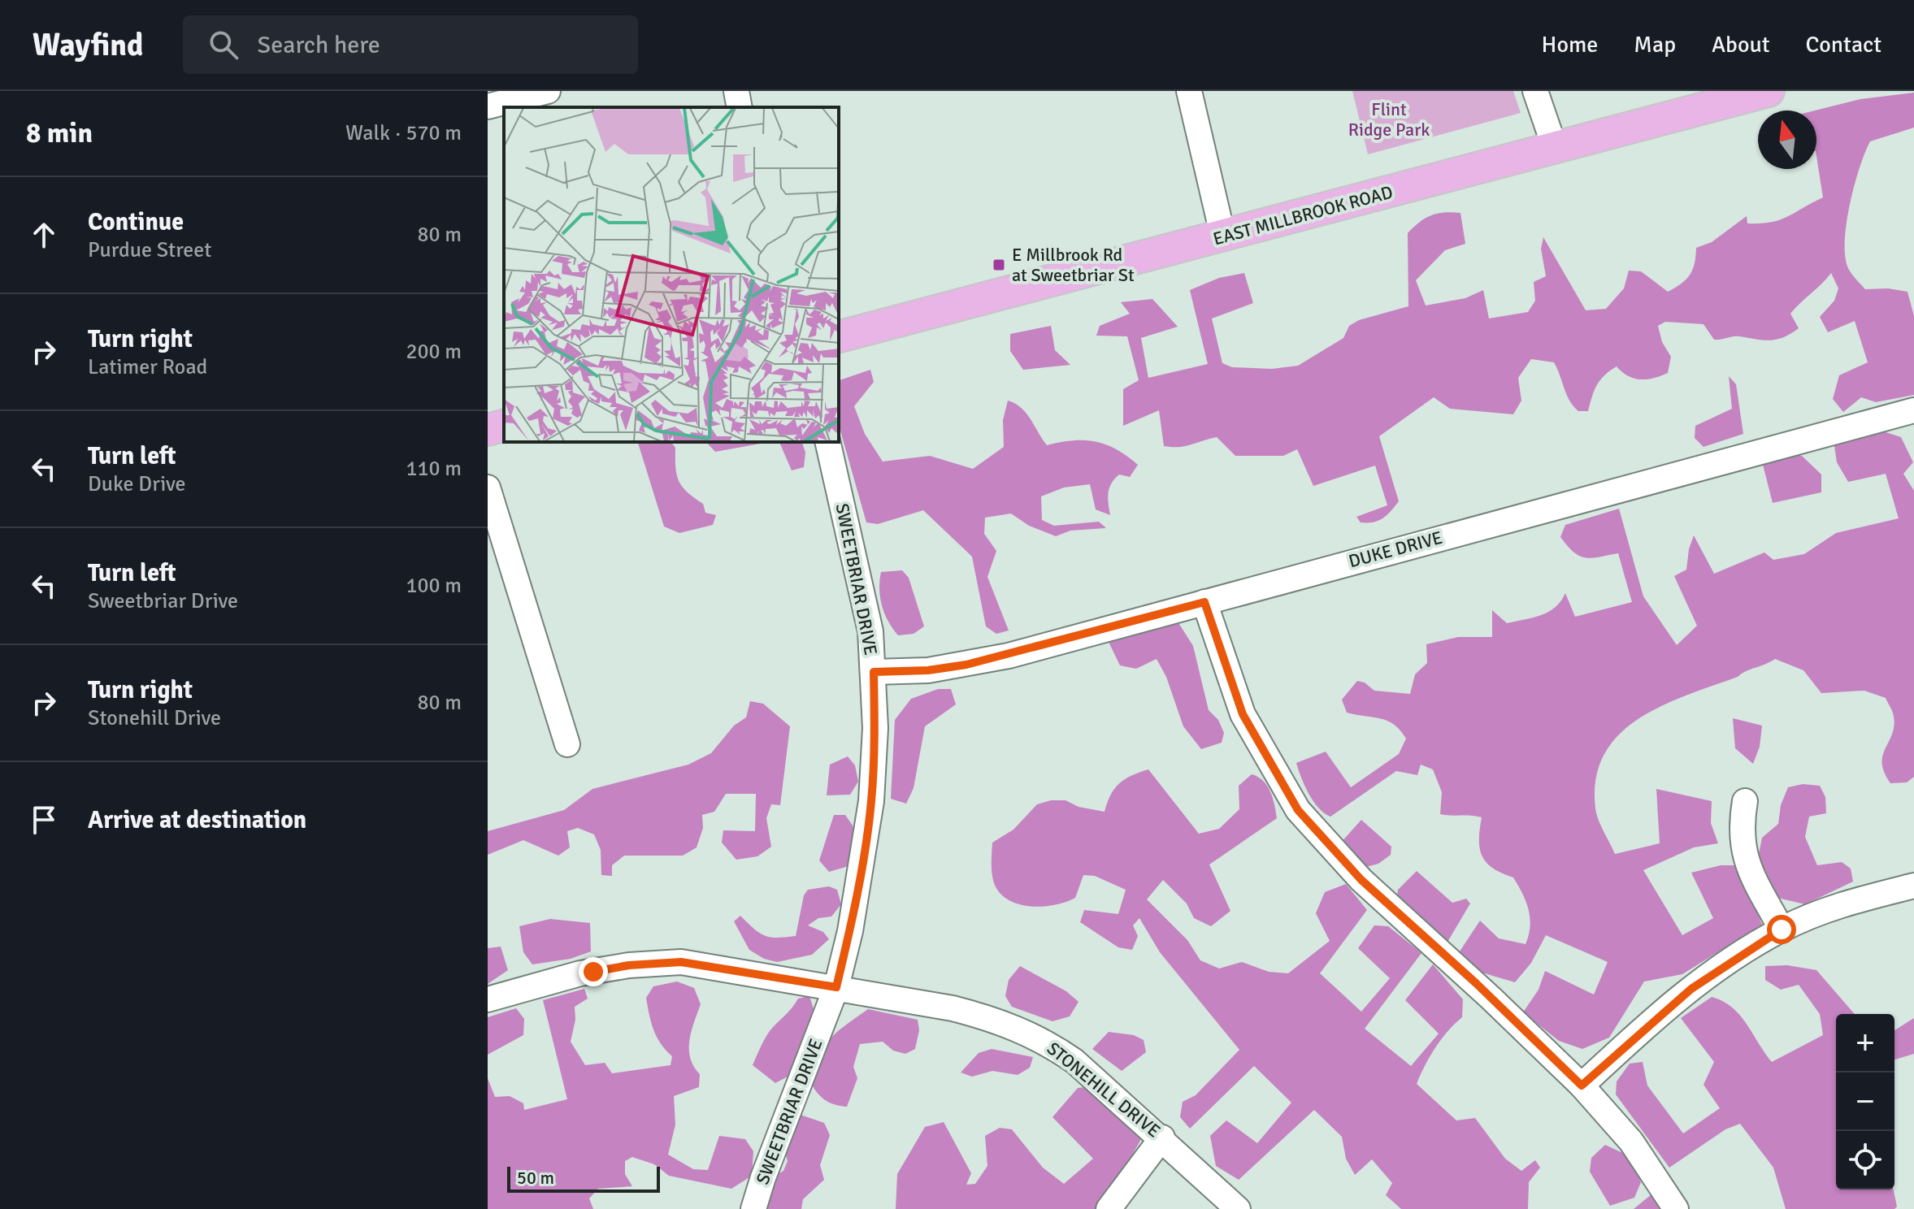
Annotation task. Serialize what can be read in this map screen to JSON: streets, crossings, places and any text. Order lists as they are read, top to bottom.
{
  "streets": {
    "main road": ["EAST MILLBROOK ROAD"],
    "street": ["DUKE DRIVE", "SWEETBRIAR DRIVE", "STONEHILL DRIVE"]
  },
  "crossings": [
    ["DUKE DRIVE", "SWEETBRIAR DRIVE"],
    ["SWEETBRIAR DRIVE", "STONEHILL DRIVE"]
  ],
  "parks": ["Flint Ridge Park"],
  "places": {
    "transit": ["E Millbrook Rd at Sweetbriar St"]
  },
  "scale_bar": "50 m",
  "north": "top",
  "page": {
    "header": "Wayfind",
    "search": "Search here",
    "nav": [
      "Home",
      "Map",
      "About",
      "Contact"
    ],
    "heading": ["8 min", "Walk · 570 m"],
    "list": [
      ["Continue", "Purdue Street", "80 m"],
      ["Turn right", "Latimer Road", "200 m"],
      ["Turn left", "Duke Drive", "110 m"],
      ["Turn left", "Sweetbriar Drive", "100 m"],
      ["Turn right", "Stonehill Drive", "80 m"],
      "Arrive at destination"
    ],
    "map_buttons": ["+", "−"],
    "scale": "50 m"
  }
}
